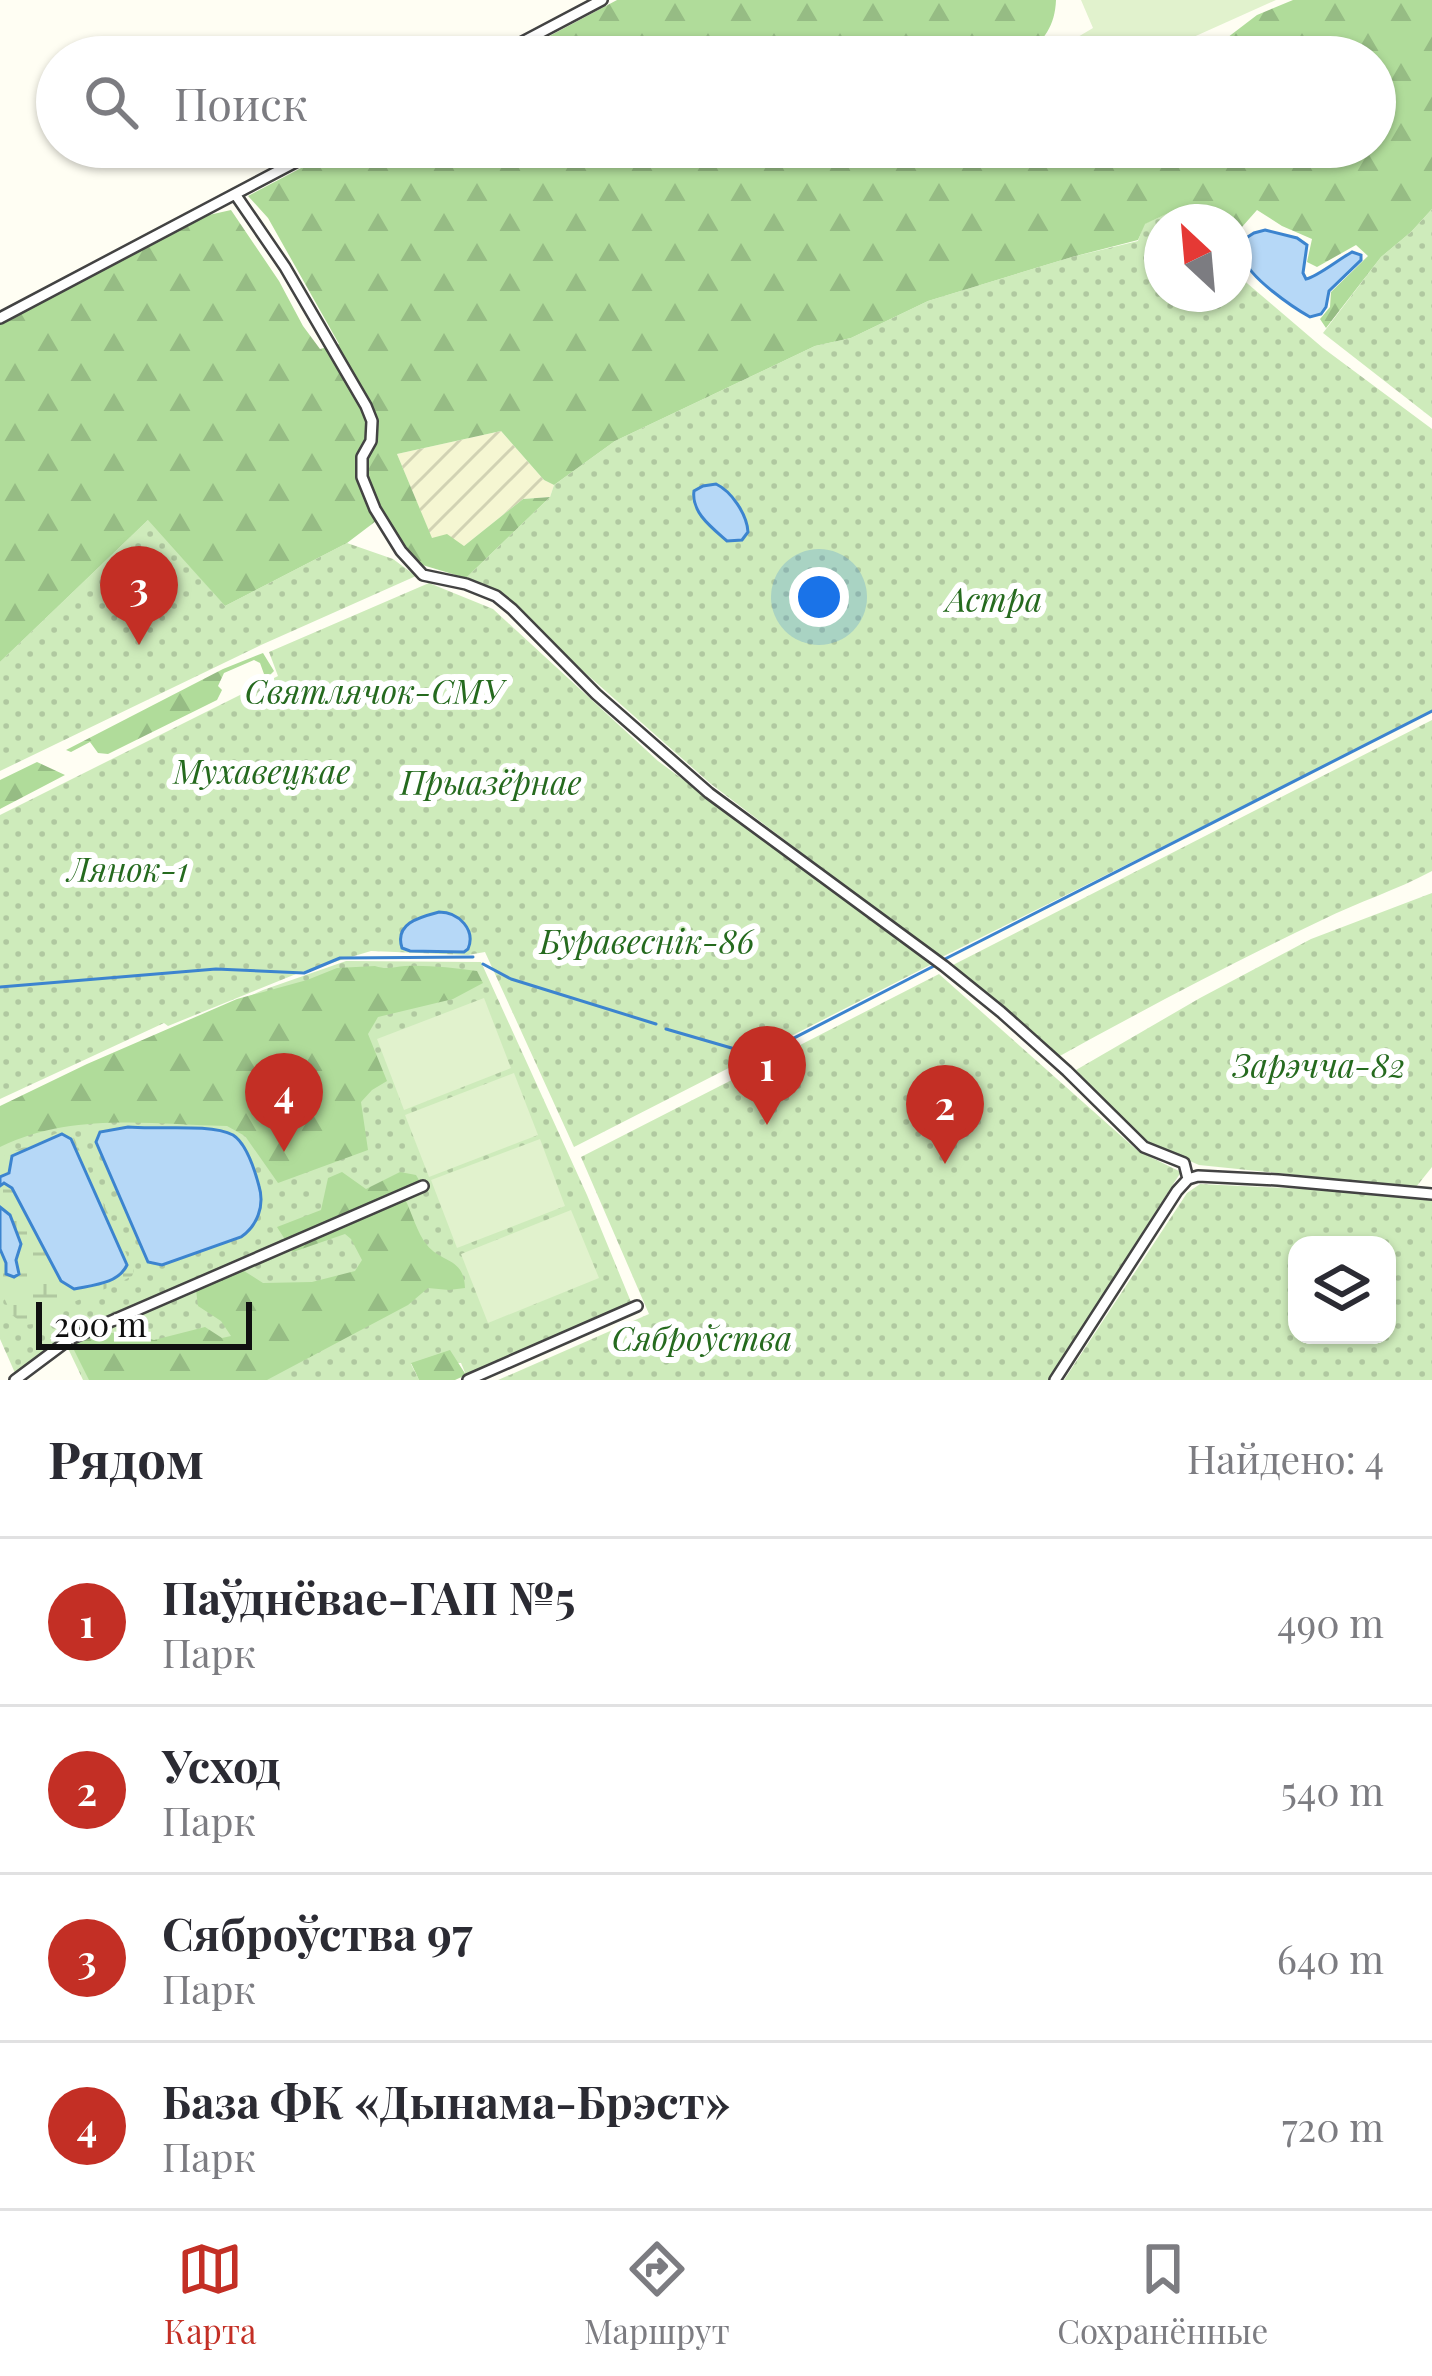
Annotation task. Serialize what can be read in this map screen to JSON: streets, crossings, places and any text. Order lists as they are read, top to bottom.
{
  "parks": [
    "Астра",
    "Святлячок-СМУ",
    "Мухавецкае",
    "Прыазёрнае",
    "Лянок-1",
    "Буравеснік-86",
    "Зарэчча-82",
    "Сяброўства"
  ],
  "scale_bar": "200 m",
  "north": "top left",
  "page": {
    "search": "Поиск",
    "pins": [
      "3",
      "1",
      "4",
      "2"
    ],
    "scale": "200 m",
    "heading": ["Рядом", "Найдено: 4"],
    "list": [
      {
        "mark": "1",
        "name": "Паўднёвае-ГАП №5",
        "note": "Парк",
        "value": "490 m"
      },
      {
        "mark": "2",
        "name": "Усход",
        "note": "Парк",
        "value": "540 m"
      },
      {
        "mark": "3",
        "name": "Сяброўства 97",
        "note": "Парк",
        "value": "640 m"
      },
      {
        "mark": "4",
        "name": "База ФК «Дынама-Брэст»",
        "note": "Парк",
        "value": "720 m"
      }
    ],
    "nav": ["Карта", "Маршрут", "Сохранённые"]
  }
}
